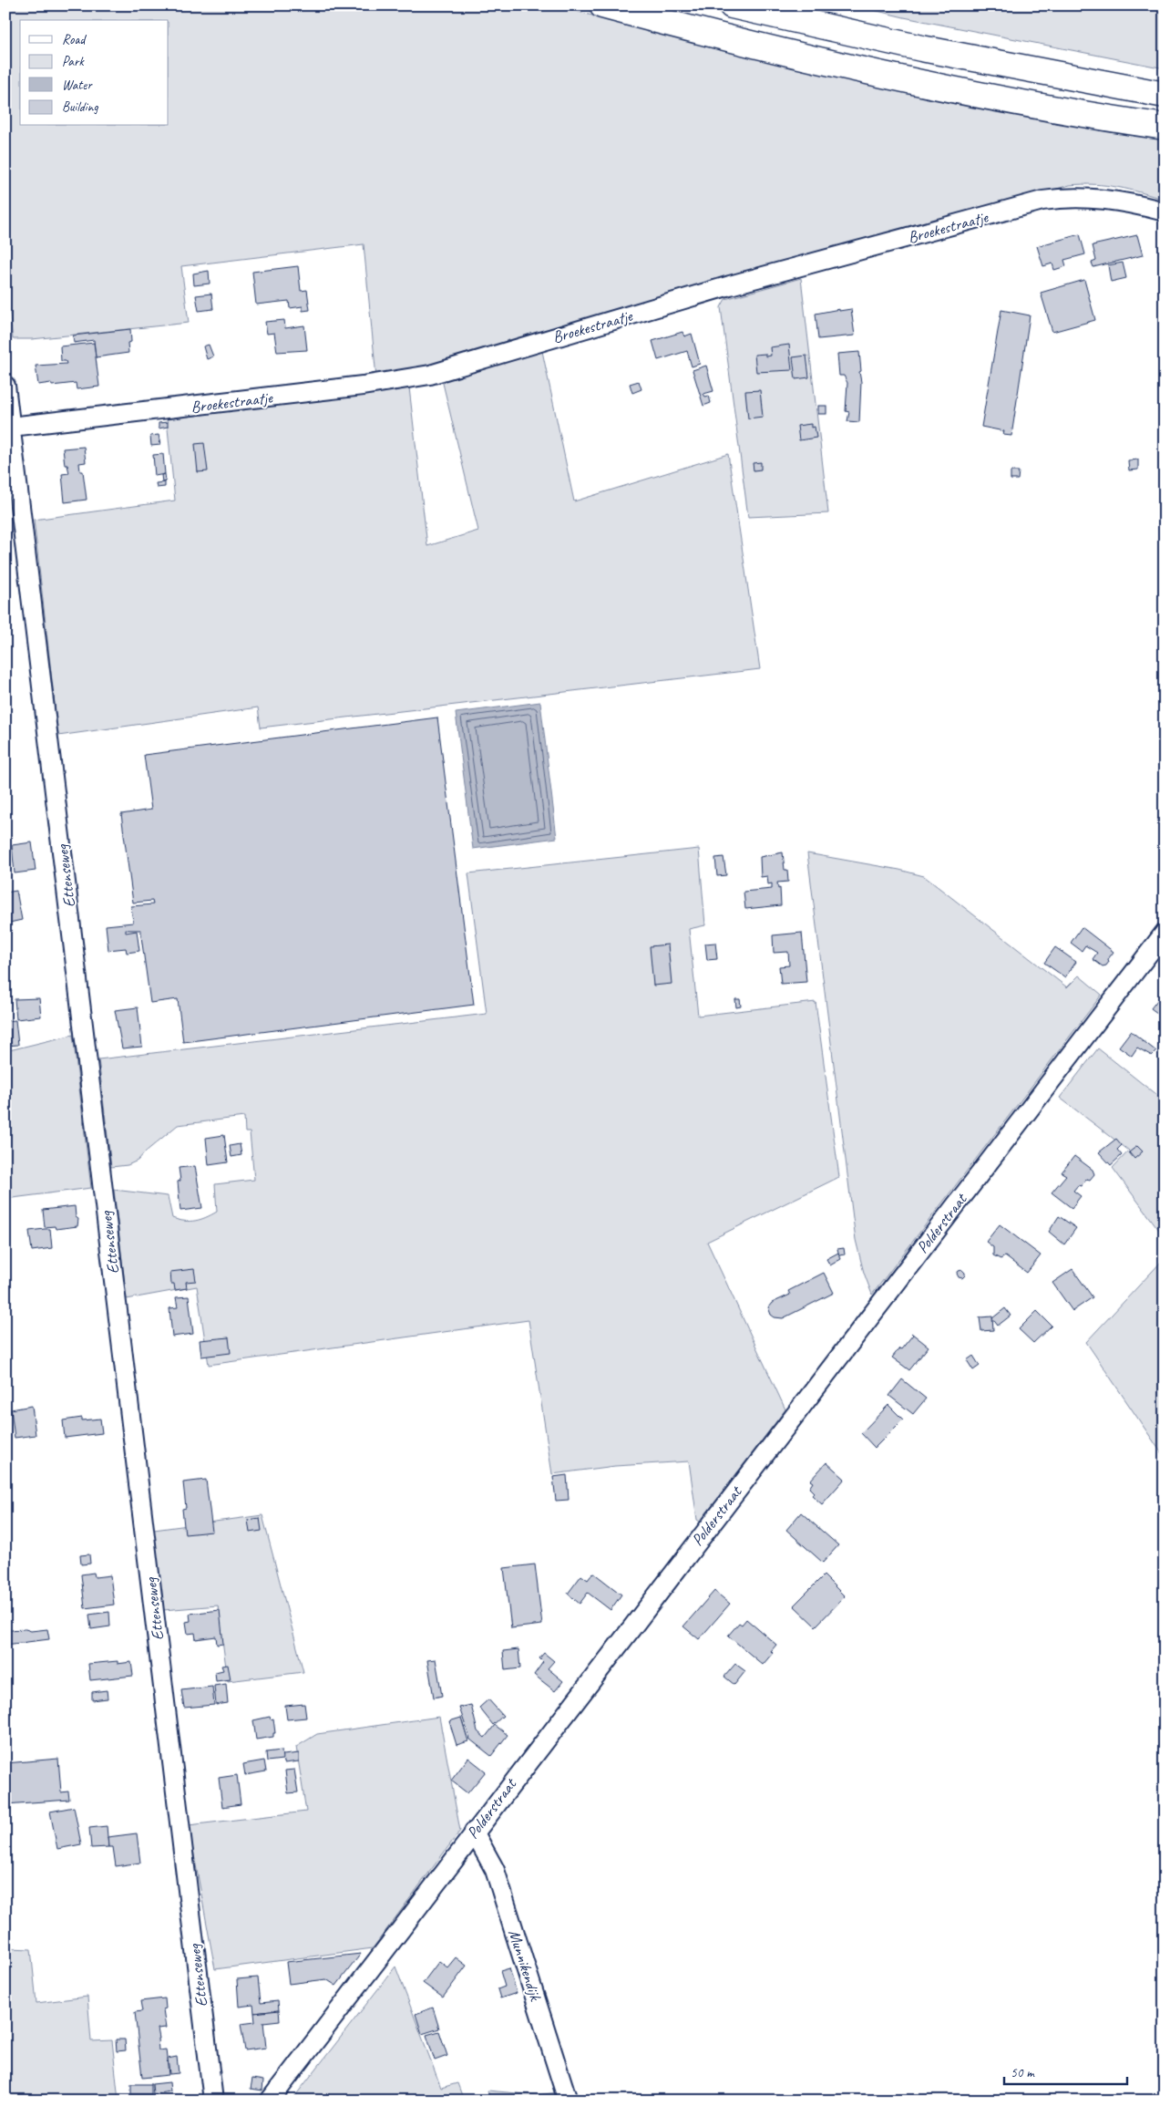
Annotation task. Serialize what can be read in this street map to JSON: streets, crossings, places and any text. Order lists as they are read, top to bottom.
{
  "streets": {
    "street": [
      "Broekestraatje",
      "Ettenseweg",
      "Polderstraat",
      "Munnikendijk"
    ]
  },
  "crossings": [
    ["Broekestraatje", "Ettenseweg"],
    ["Polderstraat", "Munnikendijk"]
  ],
  "legend": [
    "Road",
    "Park",
    "Water",
    "Building"
  ],
  "scale_bar": "50 m"
}
